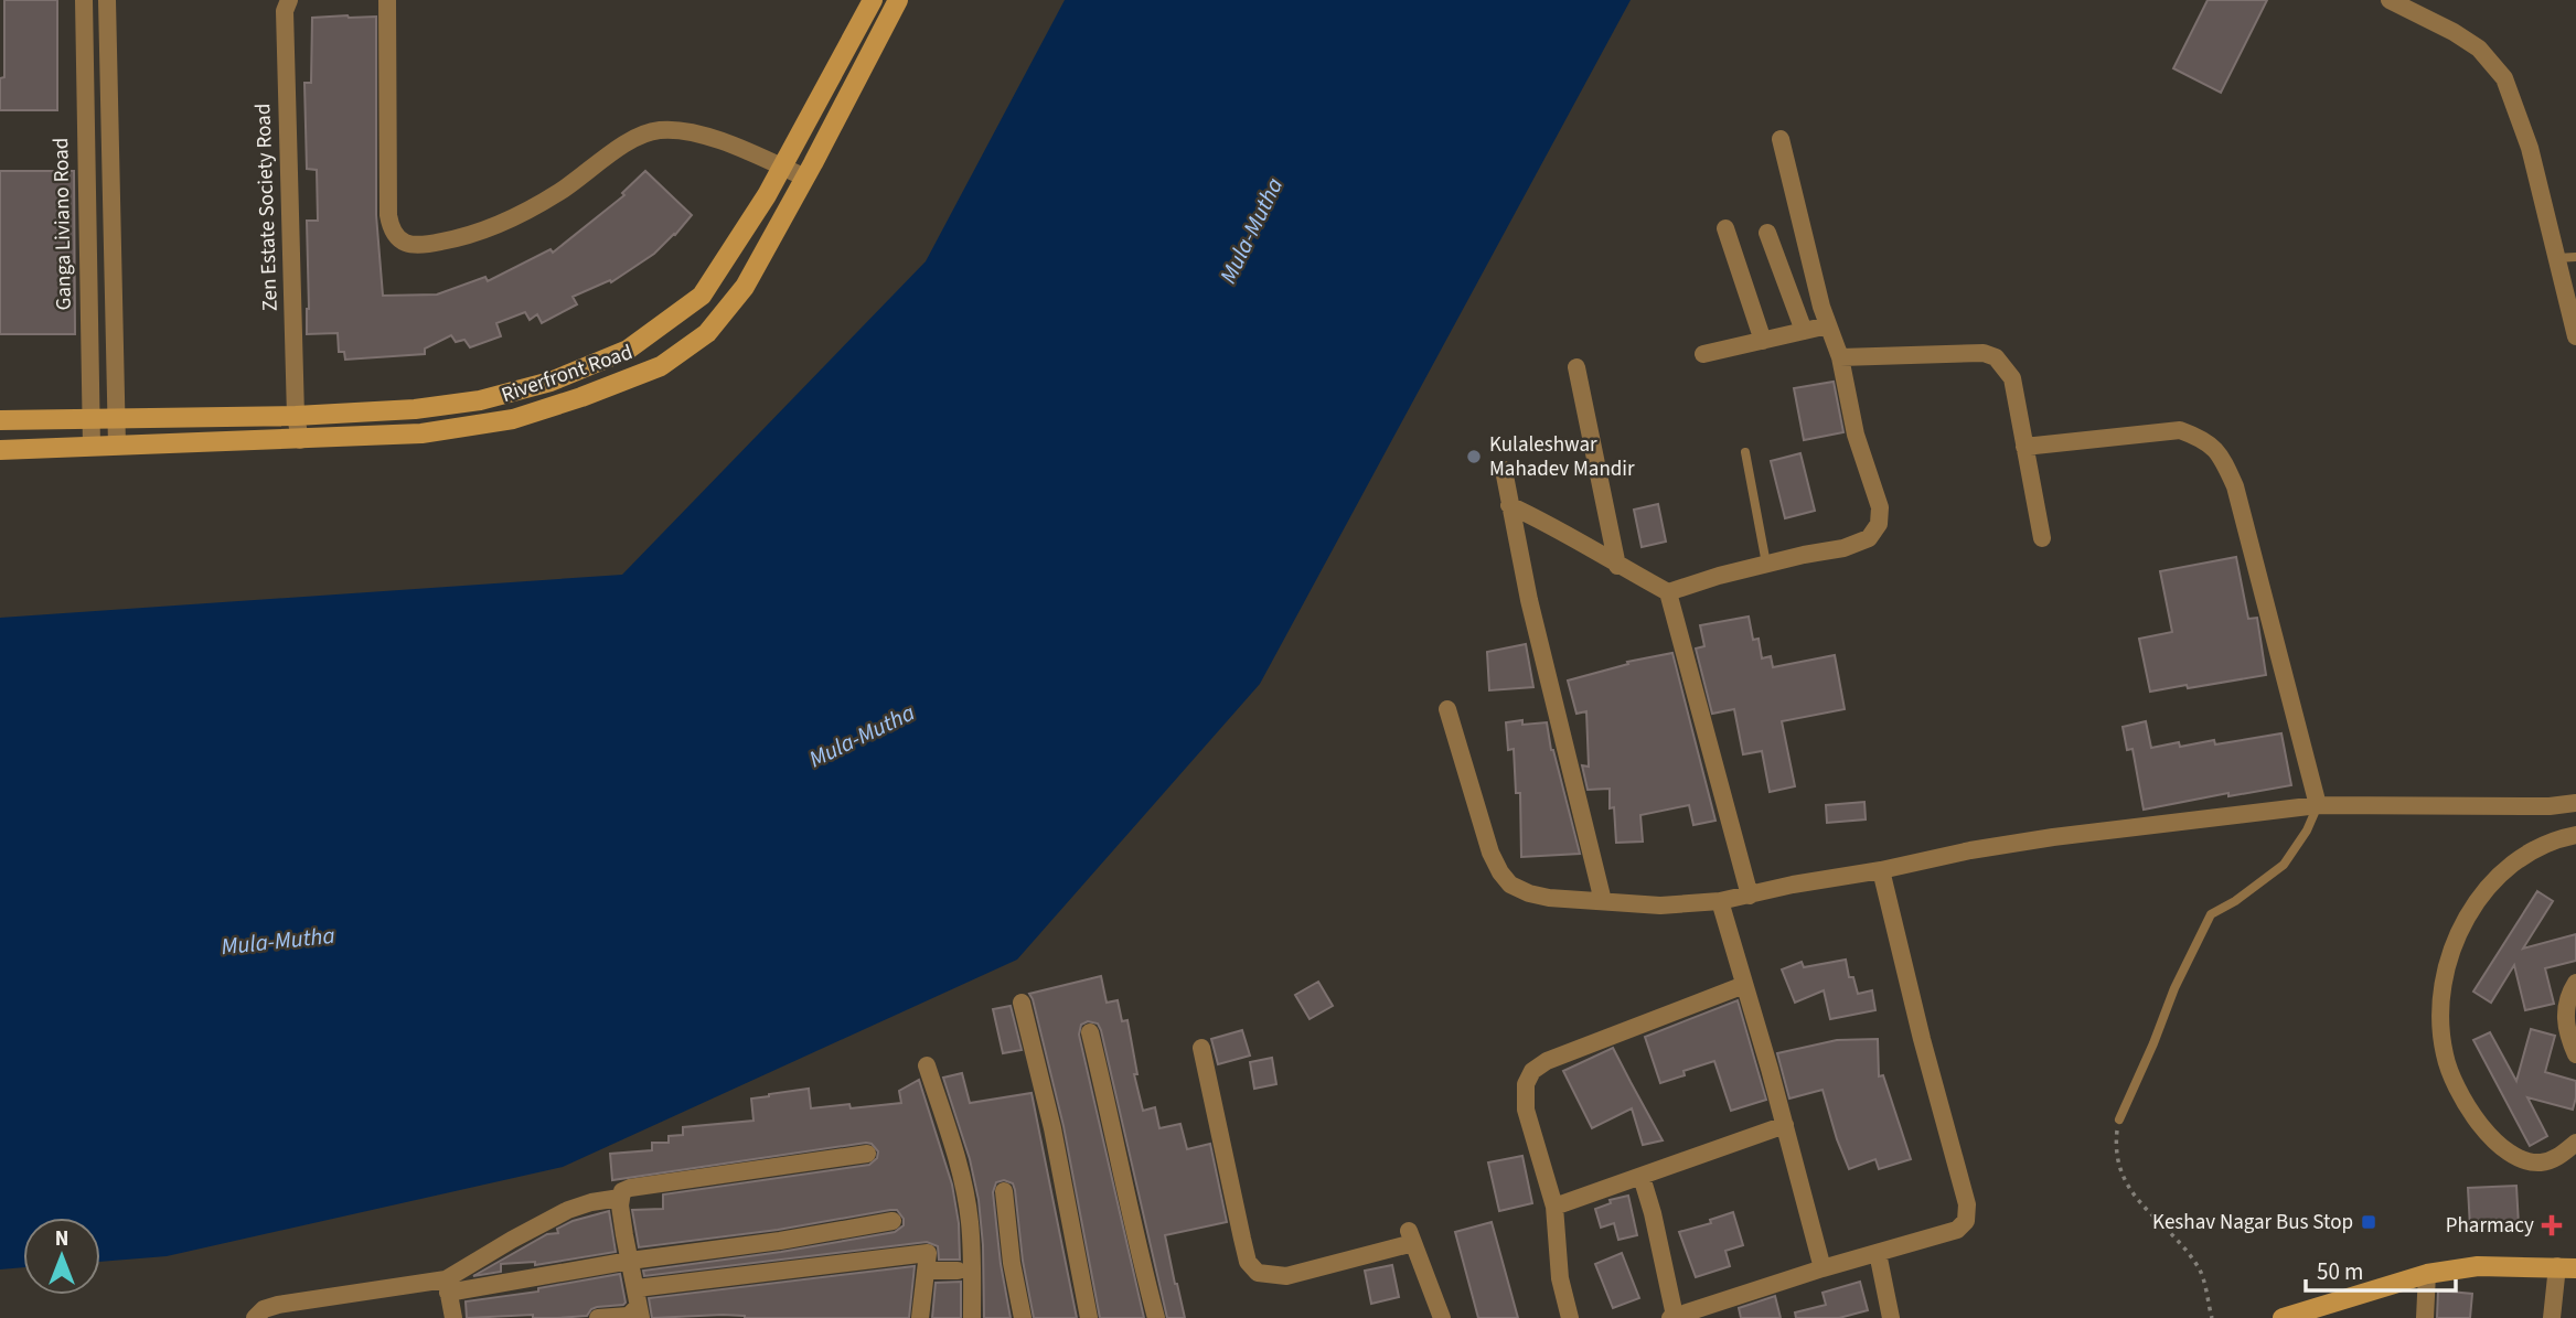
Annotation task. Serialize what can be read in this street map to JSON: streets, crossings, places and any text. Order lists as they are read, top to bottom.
{
  "streets": {
    "street": ["Zen Estate Society Road", "Ganga Liviano Road", "Riverfront Road"]
  },
  "crossings": [
    ["Zen Estate Society Road", "Riverfront Road"],
    ["Ganga Liviano Road", "Riverfront Road"]
  ],
  "water": ["Mula-Mutha"],
  "places": {
    "other": ["Kulaleshwar Mahadev Mandir"],
    "transit": ["Keshav Nagar Bus Stop"],
    "health": ["Pharmacy"]
  },
  "scale_bar": "50 m",
  "north": "top"
}
